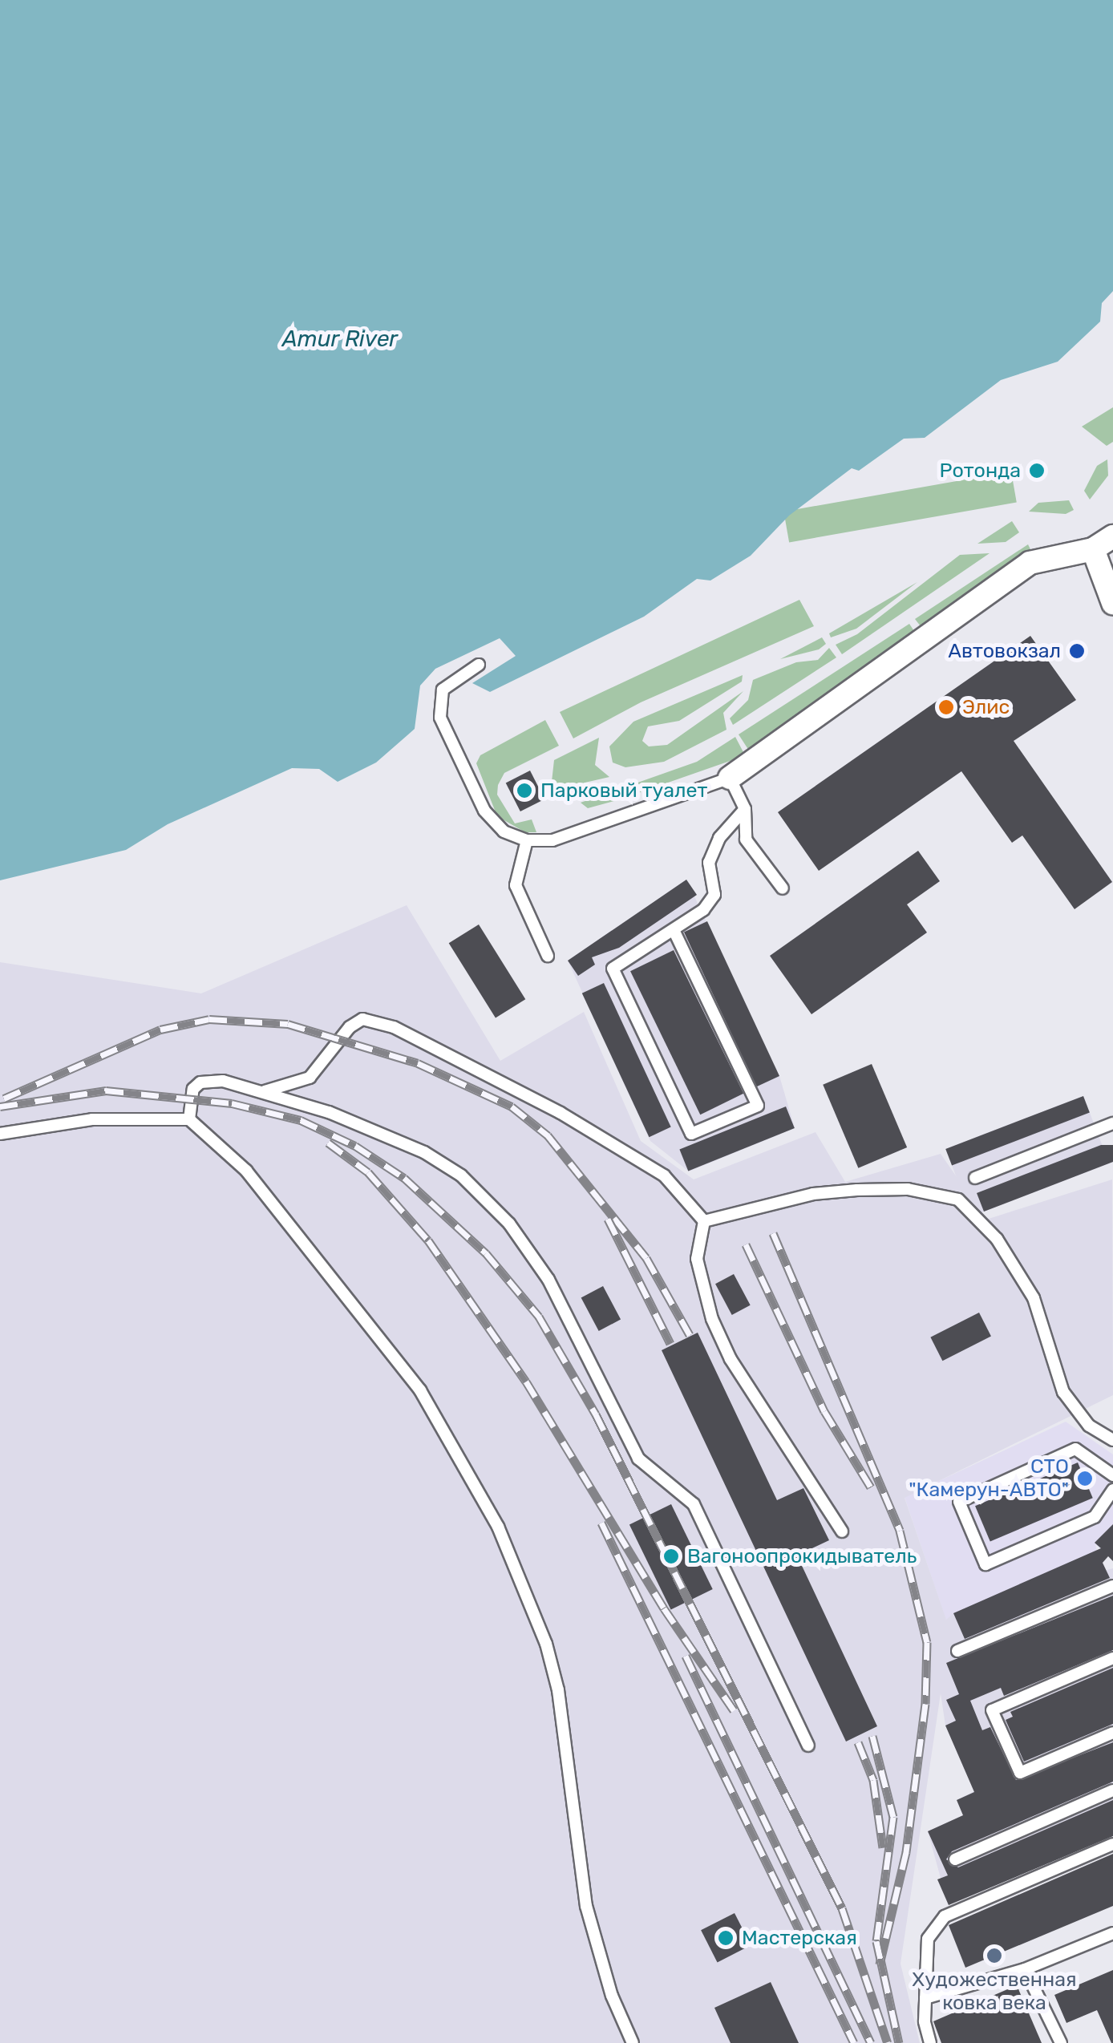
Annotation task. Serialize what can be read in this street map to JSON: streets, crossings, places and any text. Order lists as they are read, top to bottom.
{
  "water": ["Amur River"],
  "places": [
    "Ротонда",
    "Автовокзал",
    "Элис",
    "Парковый туалет",
    "СТО \"Камерун-АВТО\"",
    "Вагоноопрокидыватель",
    "Мастерская",
    "Художественная ковка века"
  ]
}
